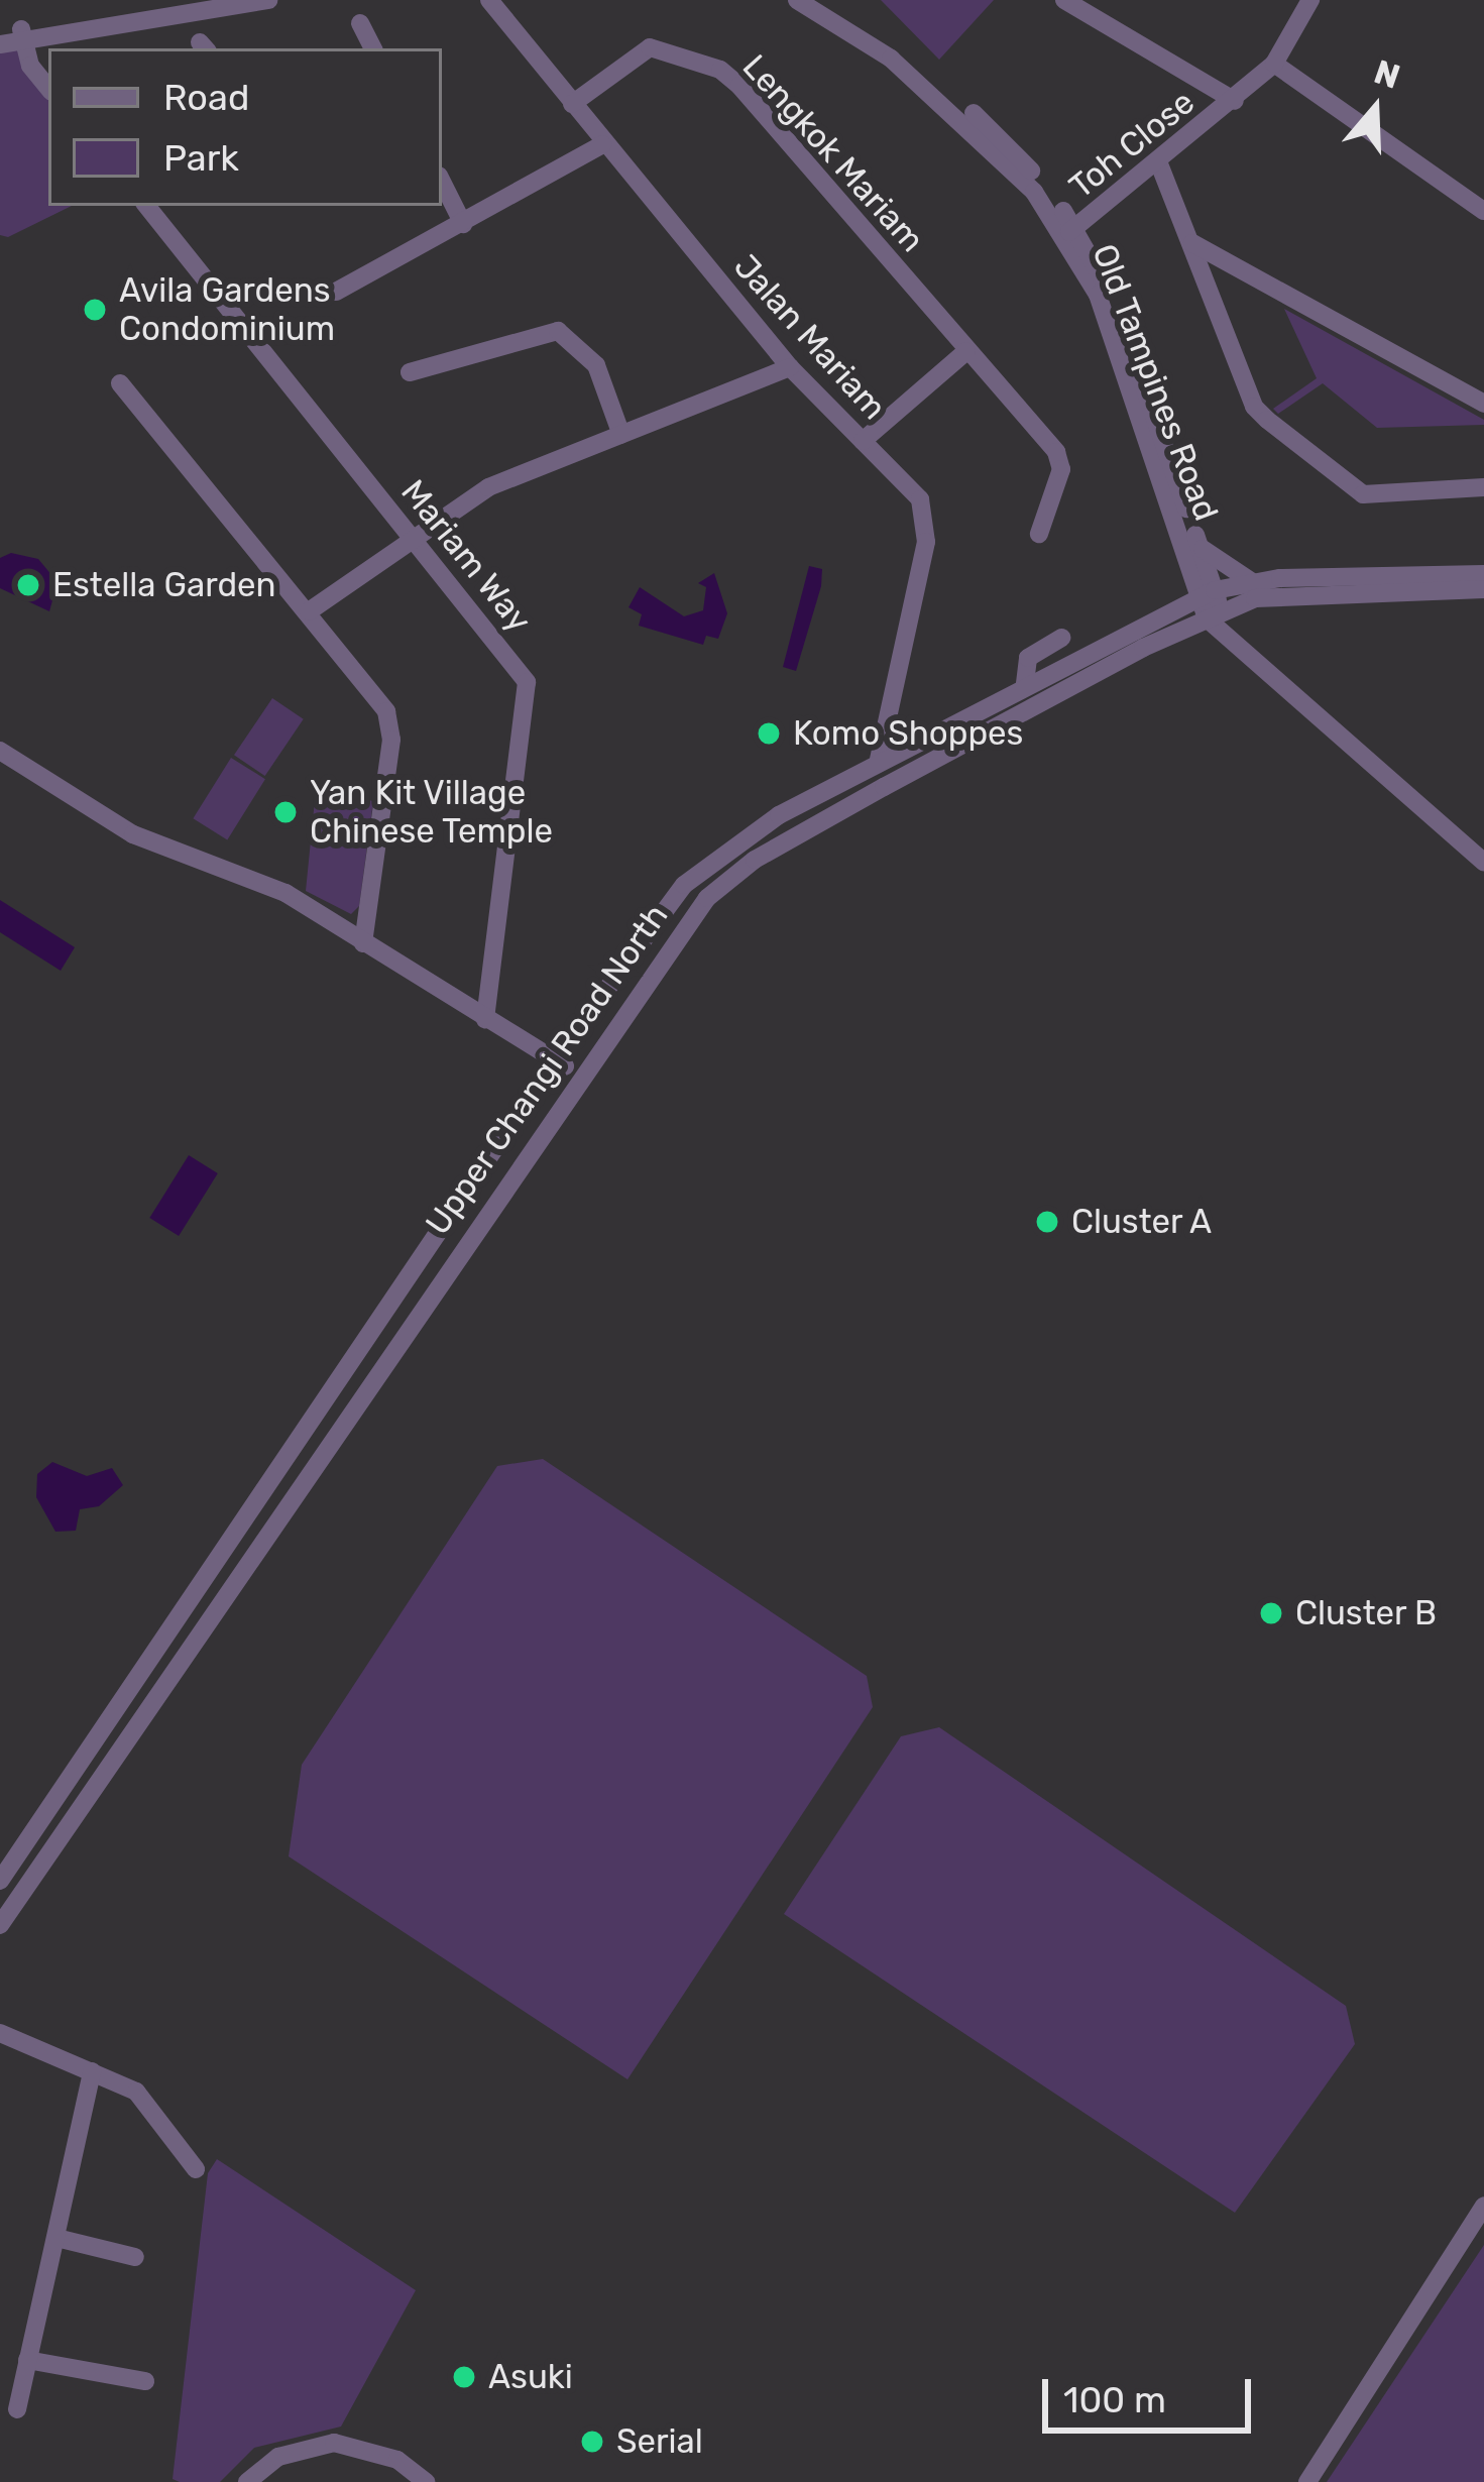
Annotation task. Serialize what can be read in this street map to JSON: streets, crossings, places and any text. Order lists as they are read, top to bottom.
{
  "streets": {
    "street": [
      "Toh Close",
      "Lengkok Mariam",
      "Jalan Mariam",
      "Old Tampines Road",
      "Mariam Way",
      "Upper Changi Road North"
    ]
  },
  "crossings": [
    ["Toh Close", "Old Tampines Road"],
    ["Lengkok Mariam", "Jalan Mariam"],
    ["Jalan Mariam", "Upper Changi Road North"],
    ["Old Tampines Road", "Upper Changi Road North"]
  ],
  "places": [
    "Avila Gardens Condominium",
    "Estella Garden",
    "Komo Shoppes",
    "Yan Kit Village Chinese Temple",
    "Cluster A",
    "Cluster B",
    "Asuki",
    "Serial"
  ],
  "legend": ["Road", "Park"],
  "scale_bar": "100 m",
  "north": "top"
}
